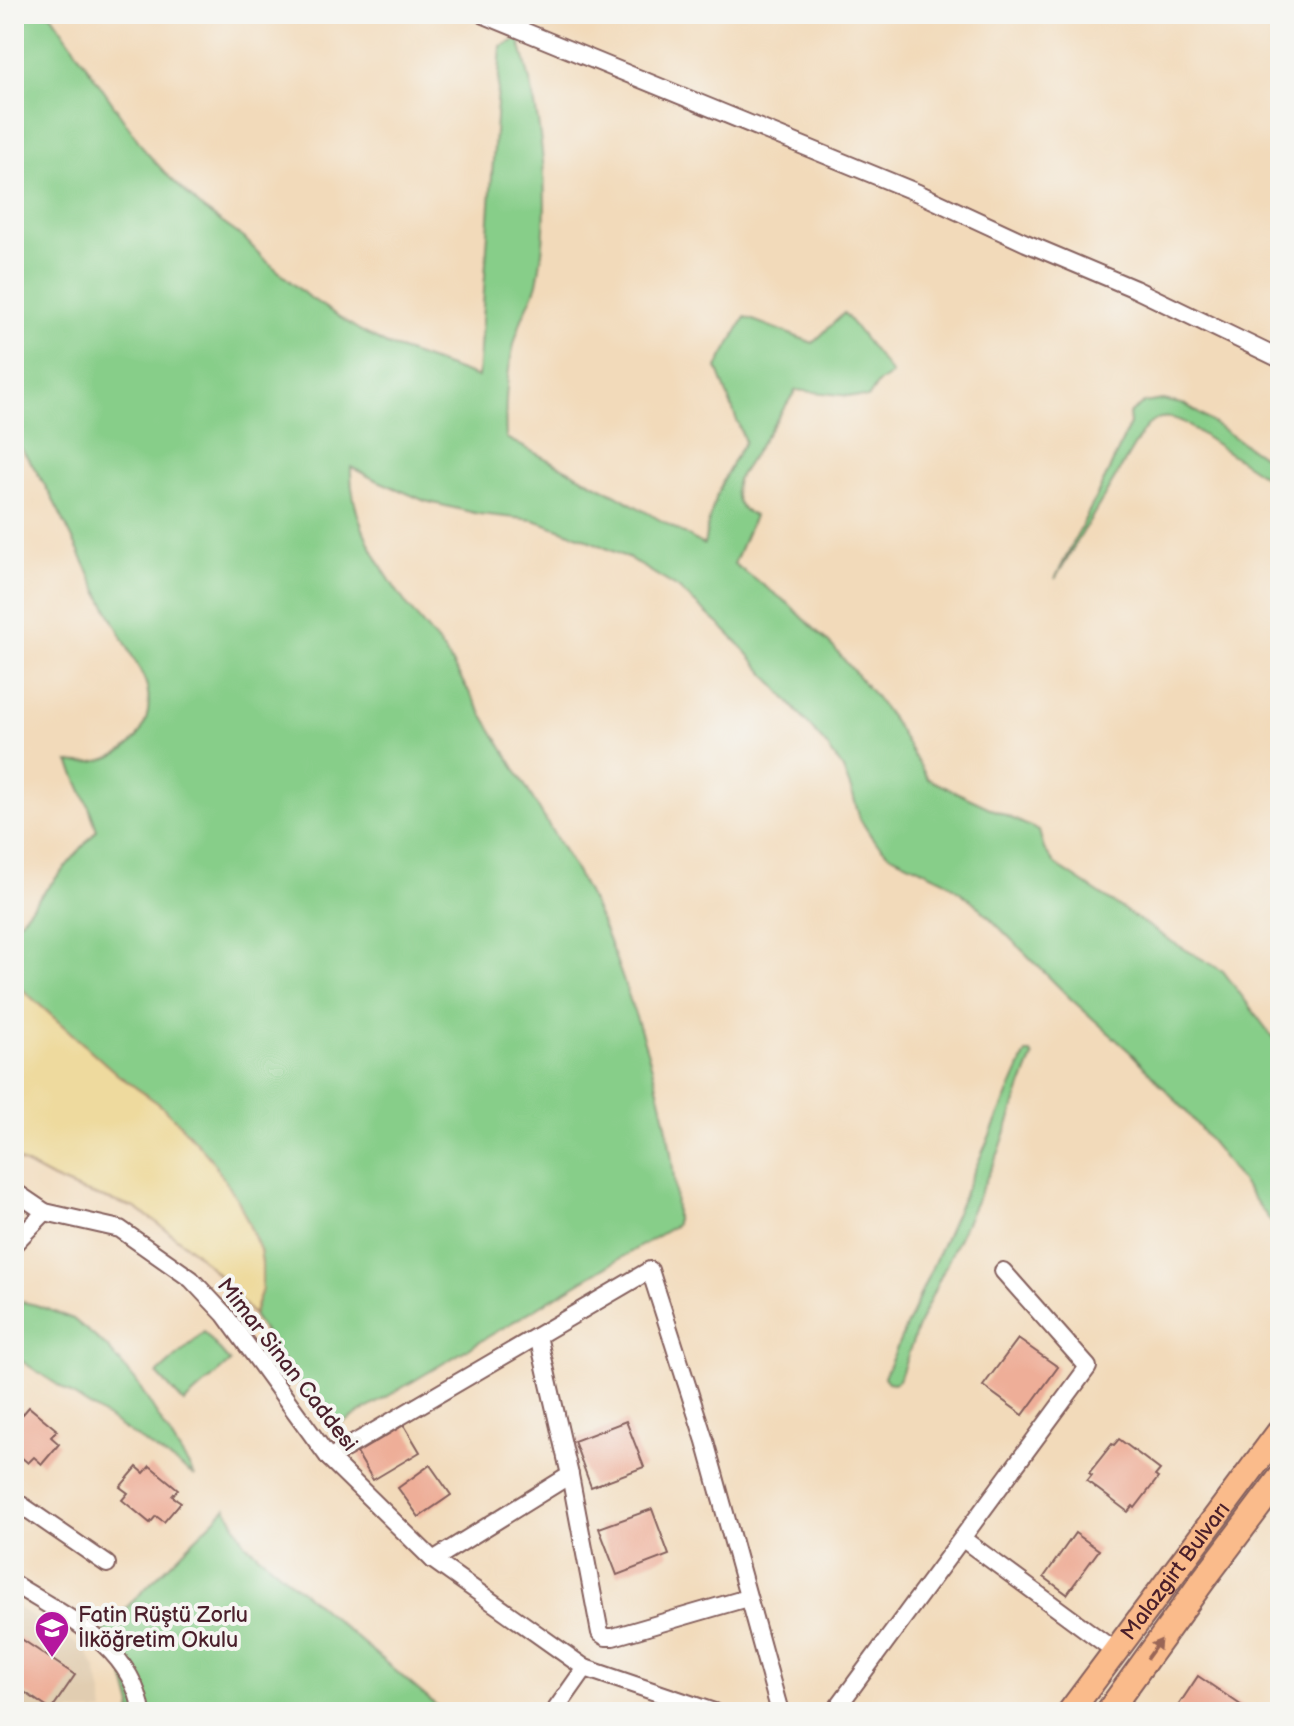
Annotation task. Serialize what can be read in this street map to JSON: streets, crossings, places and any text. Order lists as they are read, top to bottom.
{
  "streets": {
    "highway": ["Malazgirt Bulvarı"],
    "street": ["Mimar Sinan Caddesi"]
  },
  "places": {
    "school or university": ["Fatin Rüştü Zorlu İlköğretim Okulu"]
  }
}
